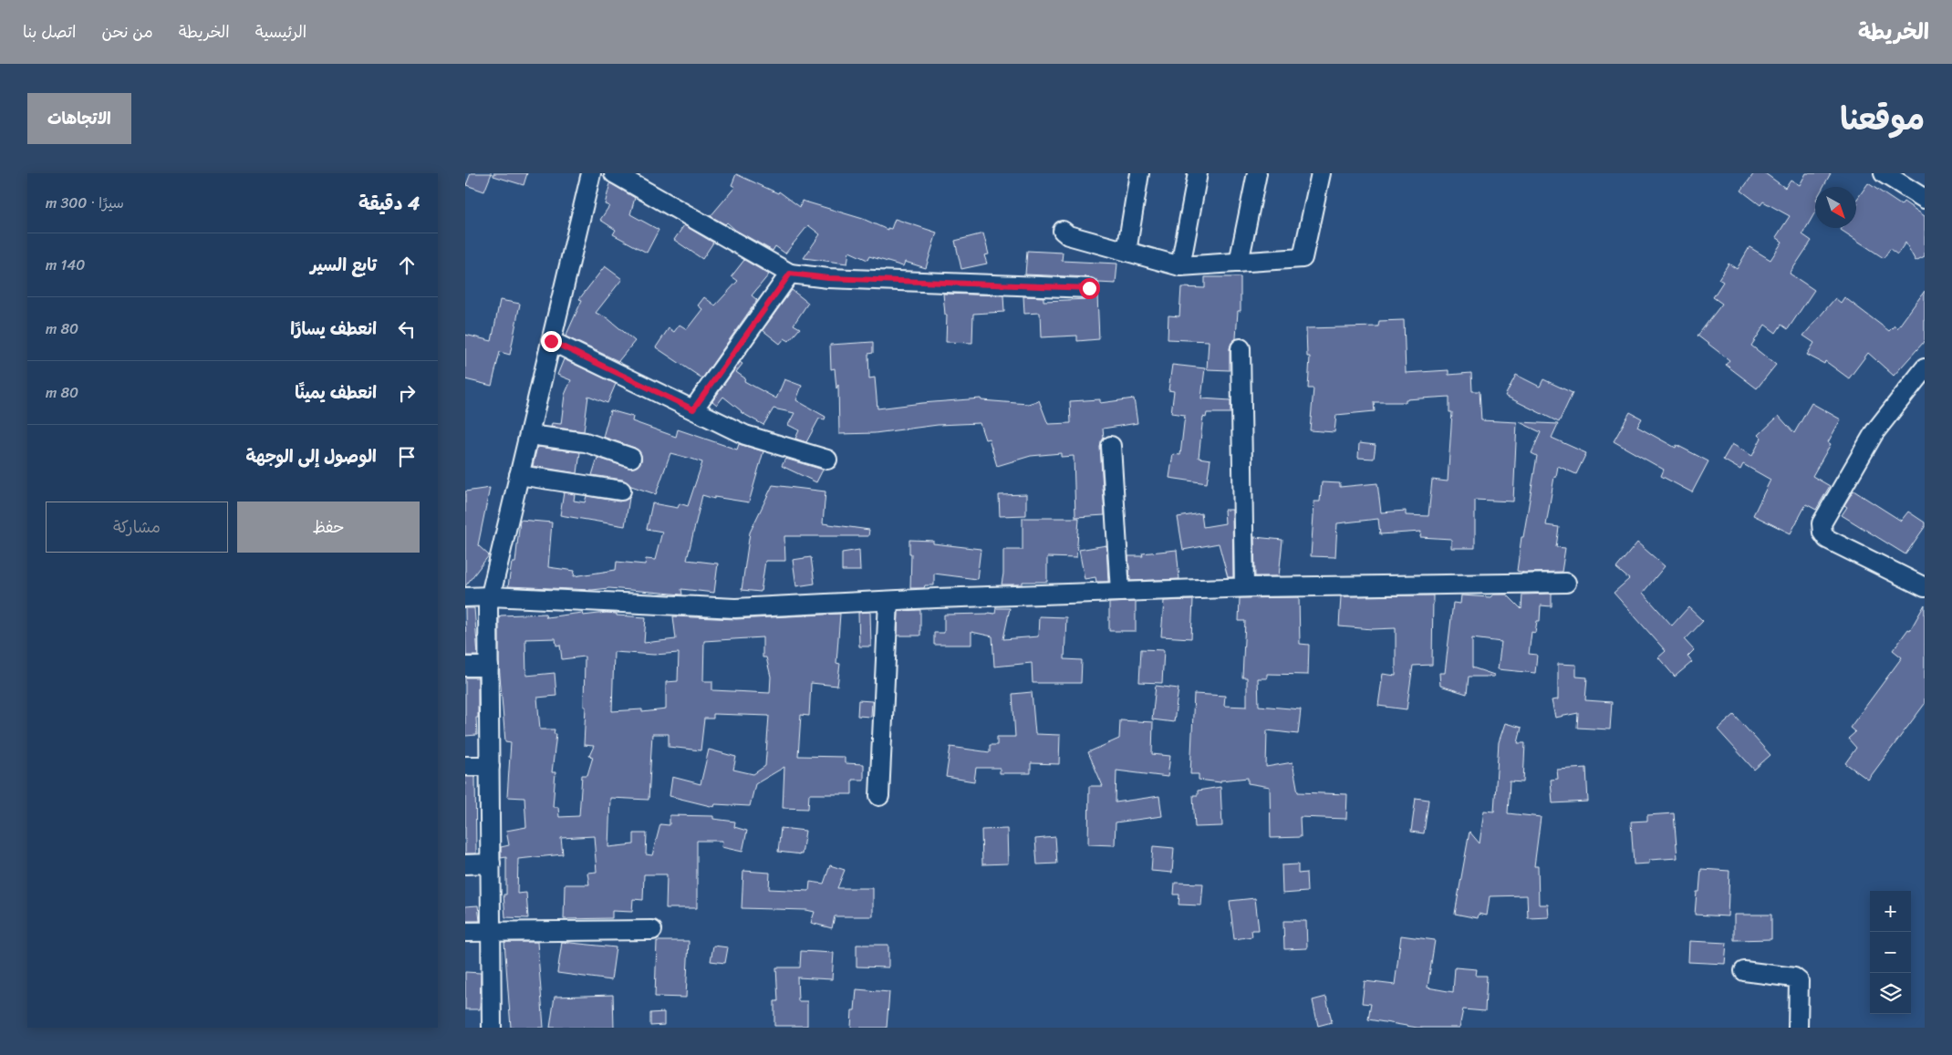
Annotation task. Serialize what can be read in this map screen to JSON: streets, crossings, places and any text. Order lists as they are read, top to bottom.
{
  "north": "bottom right",
  "page": {
    "header": "الخريطة",
    "nav": [
      "الرئيسية",
      "الخريطة",
      "من نحن",
      "اتصل بنا"
    ],
    "title": "موقعنا",
    "buttons": [
      "الاتجاهات",
      ["حفظ", "مشاركة"]
    ],
    "heading": ["4 دقيقة", "سيرًا · 300 m"],
    "list": [
      ["تابع السير", "140 m"],
      ["انعطف يسارًا", "80 m"],
      ["انعطف يمينًا", "80 m"],
      "الوصول إلى الوجهة"
    ],
    "map_buttons": ["+", "−"]
  }
}
